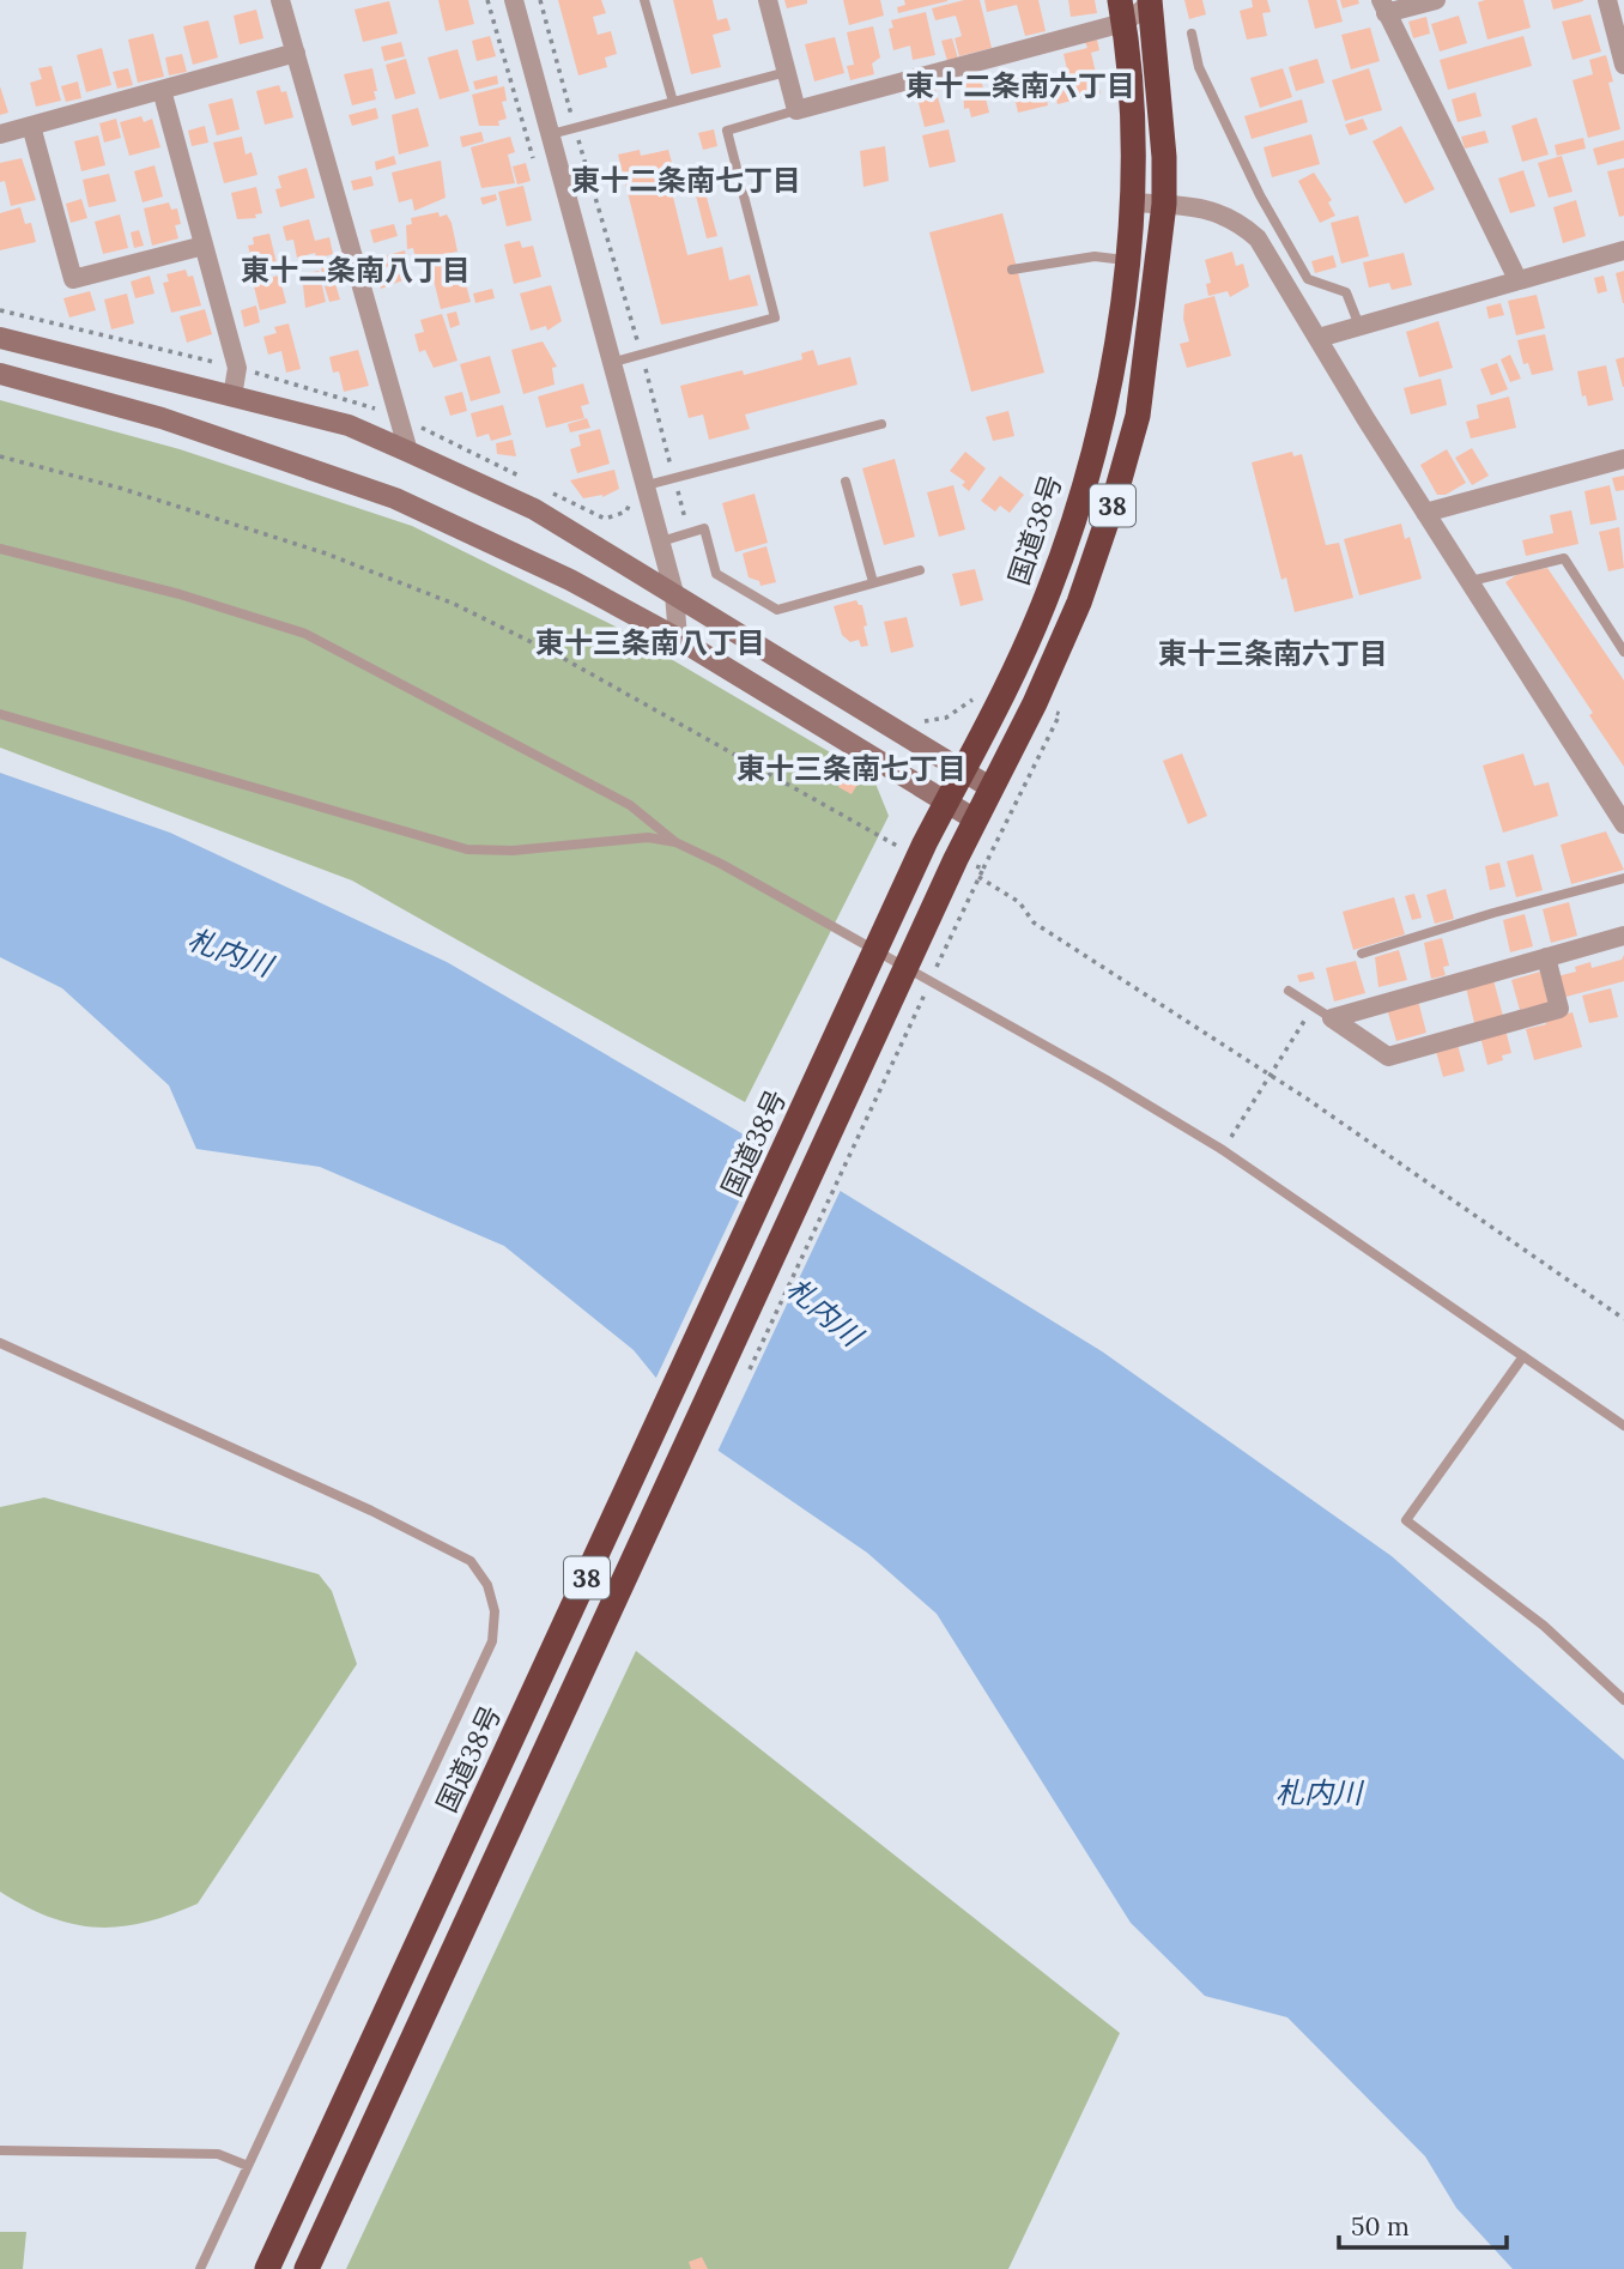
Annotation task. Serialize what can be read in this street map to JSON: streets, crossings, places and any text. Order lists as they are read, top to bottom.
{
  "streets": {
    "highway": ["38", "国道38号"]
  },
  "districts": [
    "東十二条南六丁目",
    "東十二条南七丁目",
    "東十二条南八丁目",
    "東十三条南八丁目",
    "東十三条南六丁目",
    "東十三条南七丁目"
  ],
  "water": ["札内川"],
  "scale_bar": "50 m"
}
